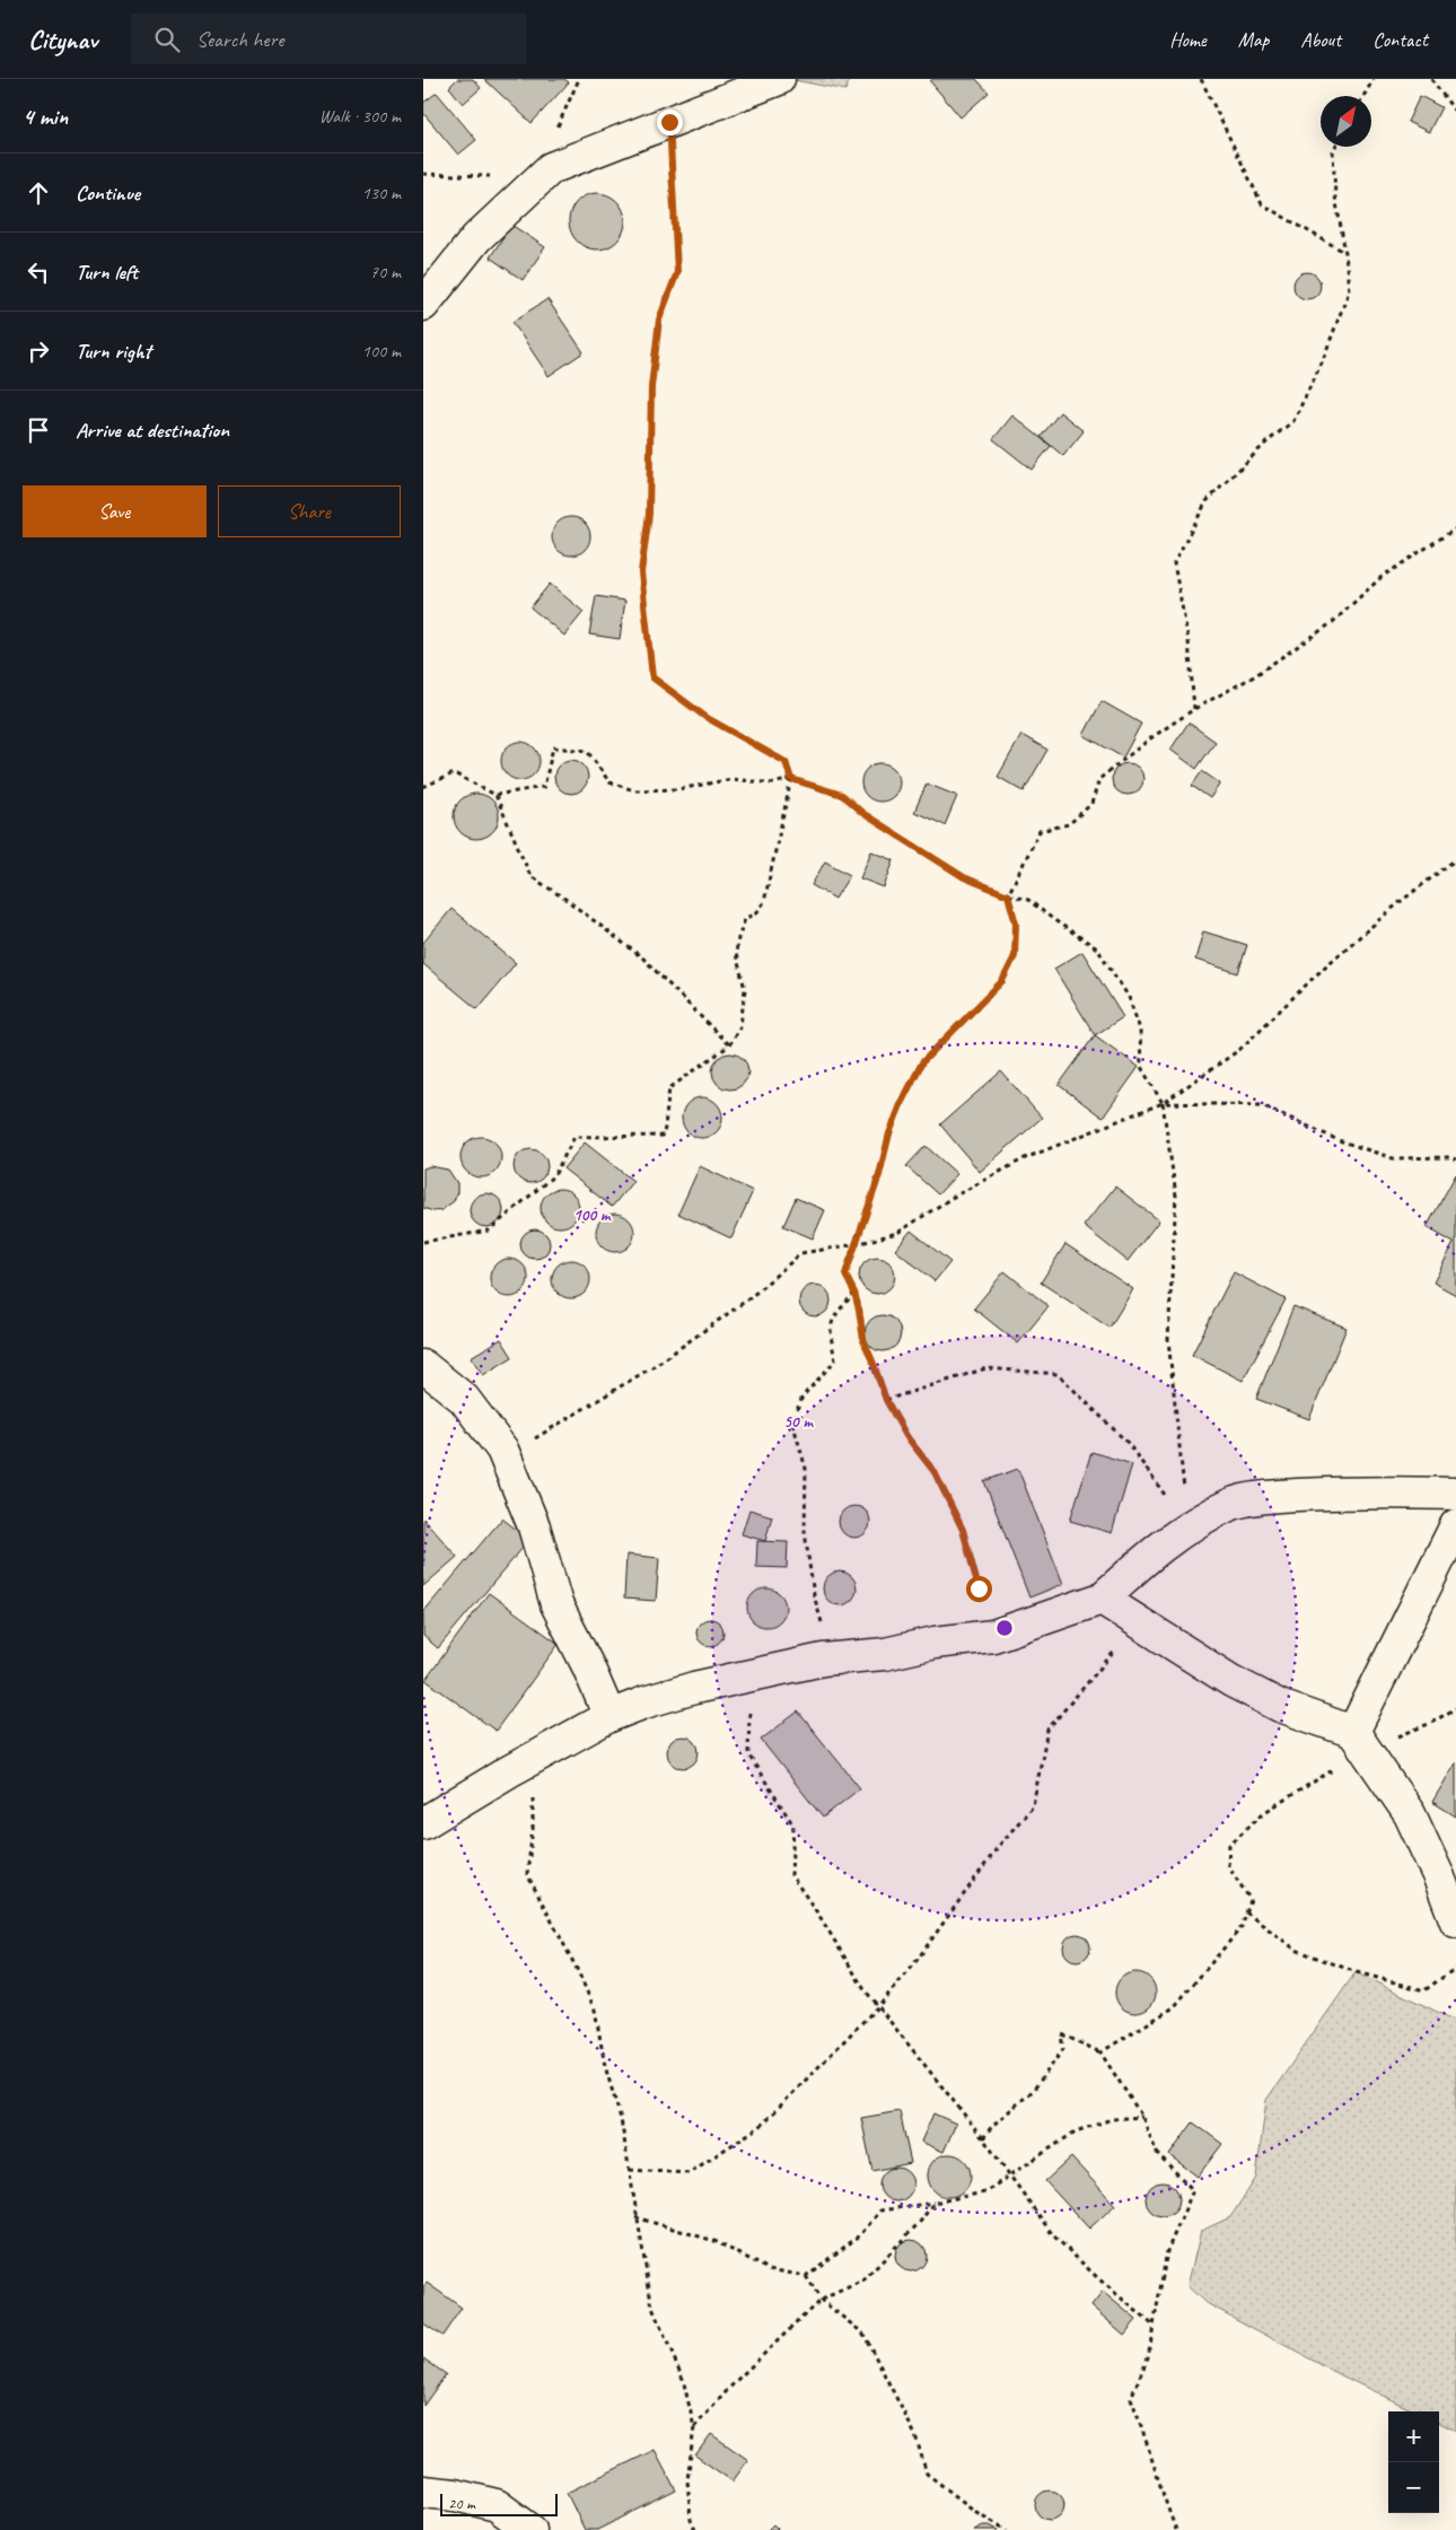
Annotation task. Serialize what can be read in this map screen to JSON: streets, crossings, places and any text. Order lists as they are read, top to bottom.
{
  "scale_bar": "20 m",
  "north": "top right",
  "page": {
    "header": "Citynav",
    "search": "Search here",
    "nav": [
      "Home",
      "Map",
      "About",
      "Contact"
    ],
    "heading": ["4 min", "Walk · 300 m"],
    "list": [
      ["Continue", "130 m"],
      ["Turn left", "70 m"],
      ["Turn right", "100 m"],
      "Arrive at destination"
    ],
    "buttons": ["Save", "Share"],
    "map_buttons": ["+", "−"],
    "scale": "20 m"
  },
  "rings": ["100 m", "50 m"]
}
